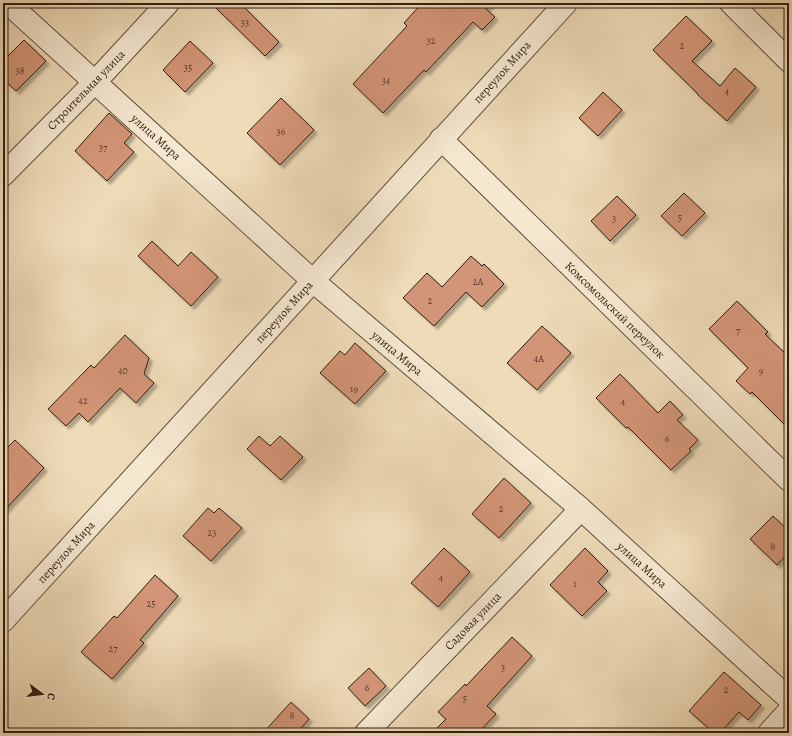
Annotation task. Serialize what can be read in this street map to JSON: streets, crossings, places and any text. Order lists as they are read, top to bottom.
{
  "streets": {
    "street": [
      "переулок Мира",
      "Строительная улица",
      "улица Мира",
      "Комсомольский переулок",
      "Садовая улица"
    ]
  },
  "crossings": [
    ["переулок Мира", "улица Мира"],
    ["переулок Мира", "Комсомольский переулок"],
    ["Строительная улица", "улица Мира"],
    ["улица Мира", "Садовая улица"]
  ],
  "house_numbers": [
    "33",
    "32",
    "2",
    "35",
    "38",
    "34",
    "4",
    "36",
    "37",
    "5",
    "3",
    "2А",
    "2",
    "7",
    "4А",
    "40",
    "9",
    "19",
    "42",
    "4",
    "6",
    "2",
    "23",
    "8",
    "4",
    "1",
    "25",
    "27",
    "3",
    "6",
    "2",
    "5",
    "8"
  ],
  "north": "right"
}
